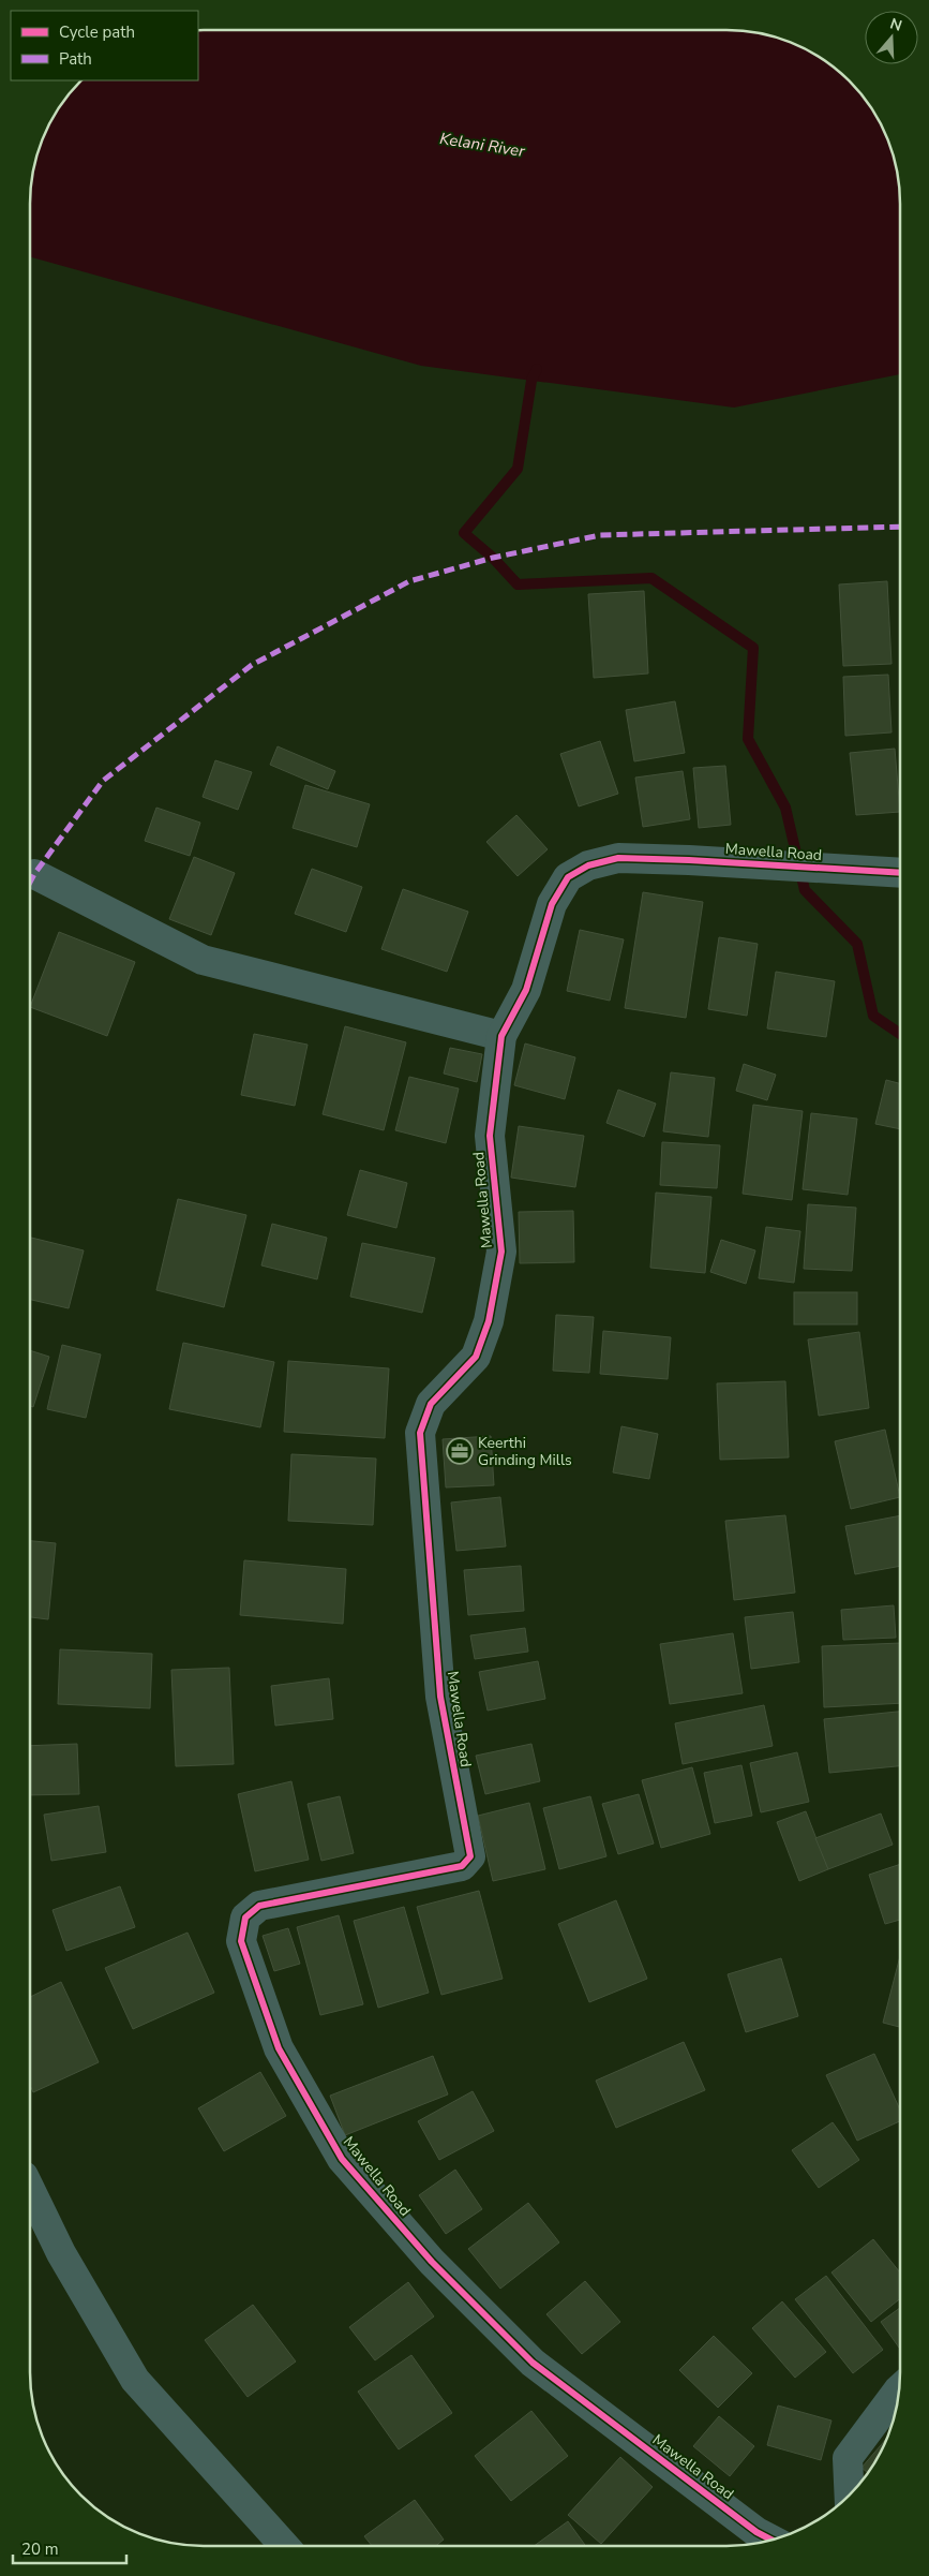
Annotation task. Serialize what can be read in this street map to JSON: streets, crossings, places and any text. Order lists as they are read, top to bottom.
{
  "streets": {
    "street": ["Mawella Road"]
  },
  "water": ["Kelani River"],
  "places": {
    "office": ["Keerthi Grinding Mills"]
  },
  "legend": ["Cycle path", "Path"],
  "scale_bar": "20 m",
  "north": "top"
}
